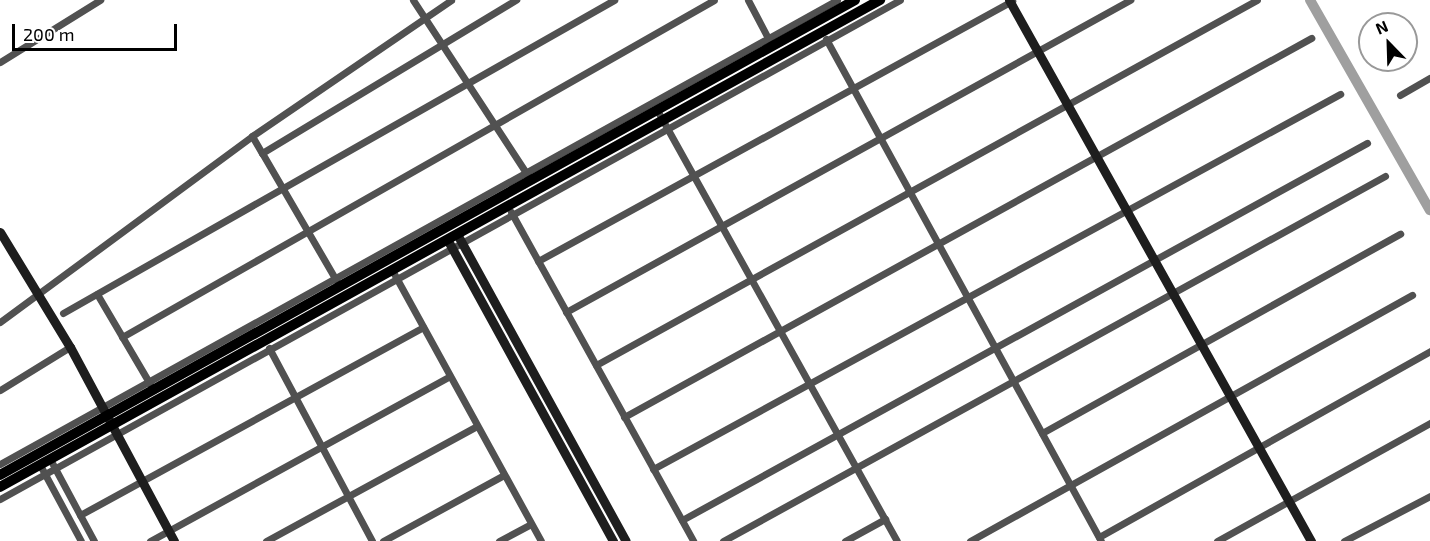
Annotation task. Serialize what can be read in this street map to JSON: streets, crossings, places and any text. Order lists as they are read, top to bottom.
{
  "scale_bar": "200 m",
  "north": "top left"
}
